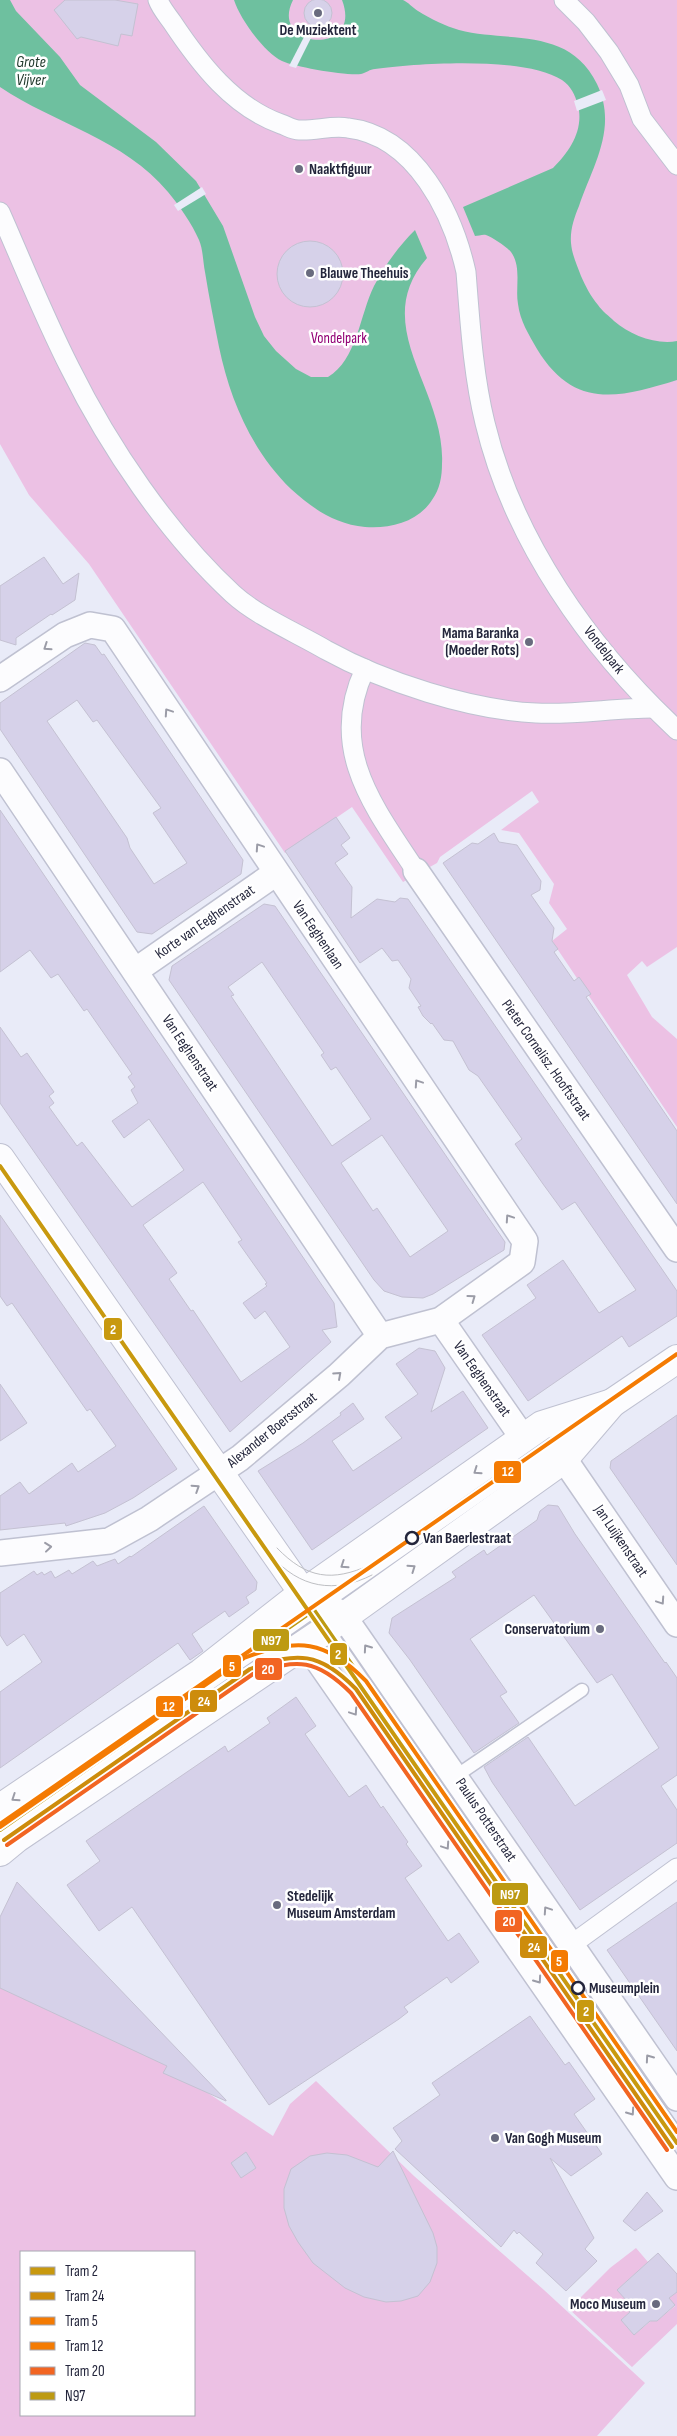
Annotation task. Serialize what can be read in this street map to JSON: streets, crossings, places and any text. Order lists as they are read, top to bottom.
{
  "streets": {
    "street": [
      "Vondelpark",
      "Korte van Eeghenstraat",
      "Van Eeghenlaan",
      "Van Eeghenstraat",
      "Pieter Cornelisz. Hooftstraat",
      "Alexander Boersstraat",
      "Jan Luijkenstraat",
      "Paulus Potterstraat"
    ]
  },
  "crossings": [
    ["Korte van Eeghenstraat", "Van Eeghenlaan"],
    ["Korte van Eeghenstraat", "Van Eeghenstraat"],
    ["Van Eeghenlaan", "Alexander Boersstraat"],
    ["Van Eeghenstraat", "Alexander Boersstraat"]
  ],
  "one_way": ["Jan Luijkenstraat"],
  "water": ["Grote Vijver"],
  "parks": ["Vondelpark"],
  "places": [
    "De Muziektent",
    "Naaktfiguur",
    "Blauwe Theehuis",
    "Mama Baranka (Moeder Rots)",
    "Van Baerlestraat",
    "Conservatorium",
    "Stedelijk Museum Amsterdam",
    "Museumplein",
    "Van Gogh Museum",
    "Moco Museum"
  ],
  "lines": [
    "tram line 2",
    "tram line 12",
    "transit line N97",
    "tram line 5",
    "tram line 24",
    "tram line 20"
  ],
  "legend": [
    "Tram 2",
    "Tram 24",
    "Tram 5",
    "Tram 12",
    "Tram 20",
    "N97"
  ]
}
